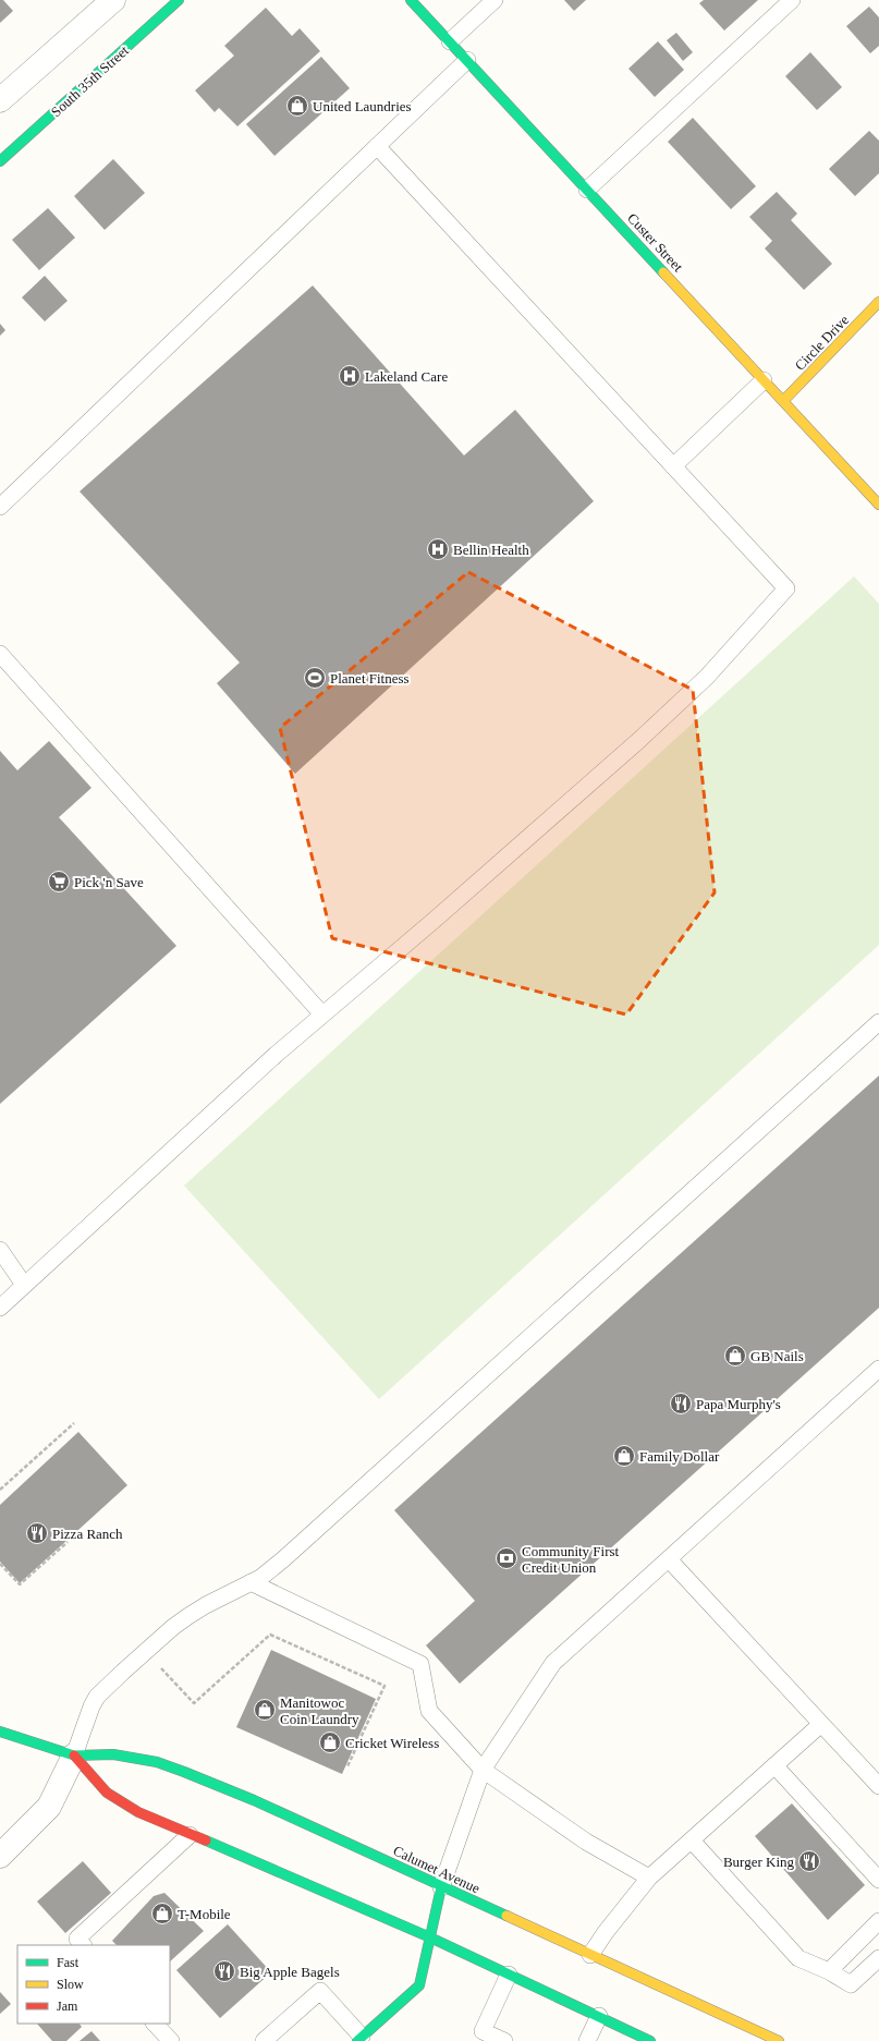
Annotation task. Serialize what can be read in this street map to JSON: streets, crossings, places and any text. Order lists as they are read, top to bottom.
{
  "streets": {
    "main road": [
      "South 35th Street",
      "Custer Street",
      "Circle Drive",
      "Calumet Avenue"
    ]
  },
  "crossings": [
    ["Custer Street", "Circle Drive"]
  ],
  "places": {
    "shop": [
      "United Laundries",
      "GB Nails",
      "Family Dollar",
      "Manitowoc Coin Laundry",
      "Cricket Wireless",
      "T-Mobile"
    ],
    "hospital": ["Lakeland Care", "Bellin Health"],
    "sports": ["Planet Fitness"],
    "supermarket": ["Pick 'n Save"],
    "restaurant": [
      "Papa Murphy's",
      "Pizza Ranch",
      "Burger King",
      "Big Apple Bagels"
    ],
    "bank": ["Community First Credit Union"]
  },
  "legend": ["Fast", "Slow", "Jam"]
}
